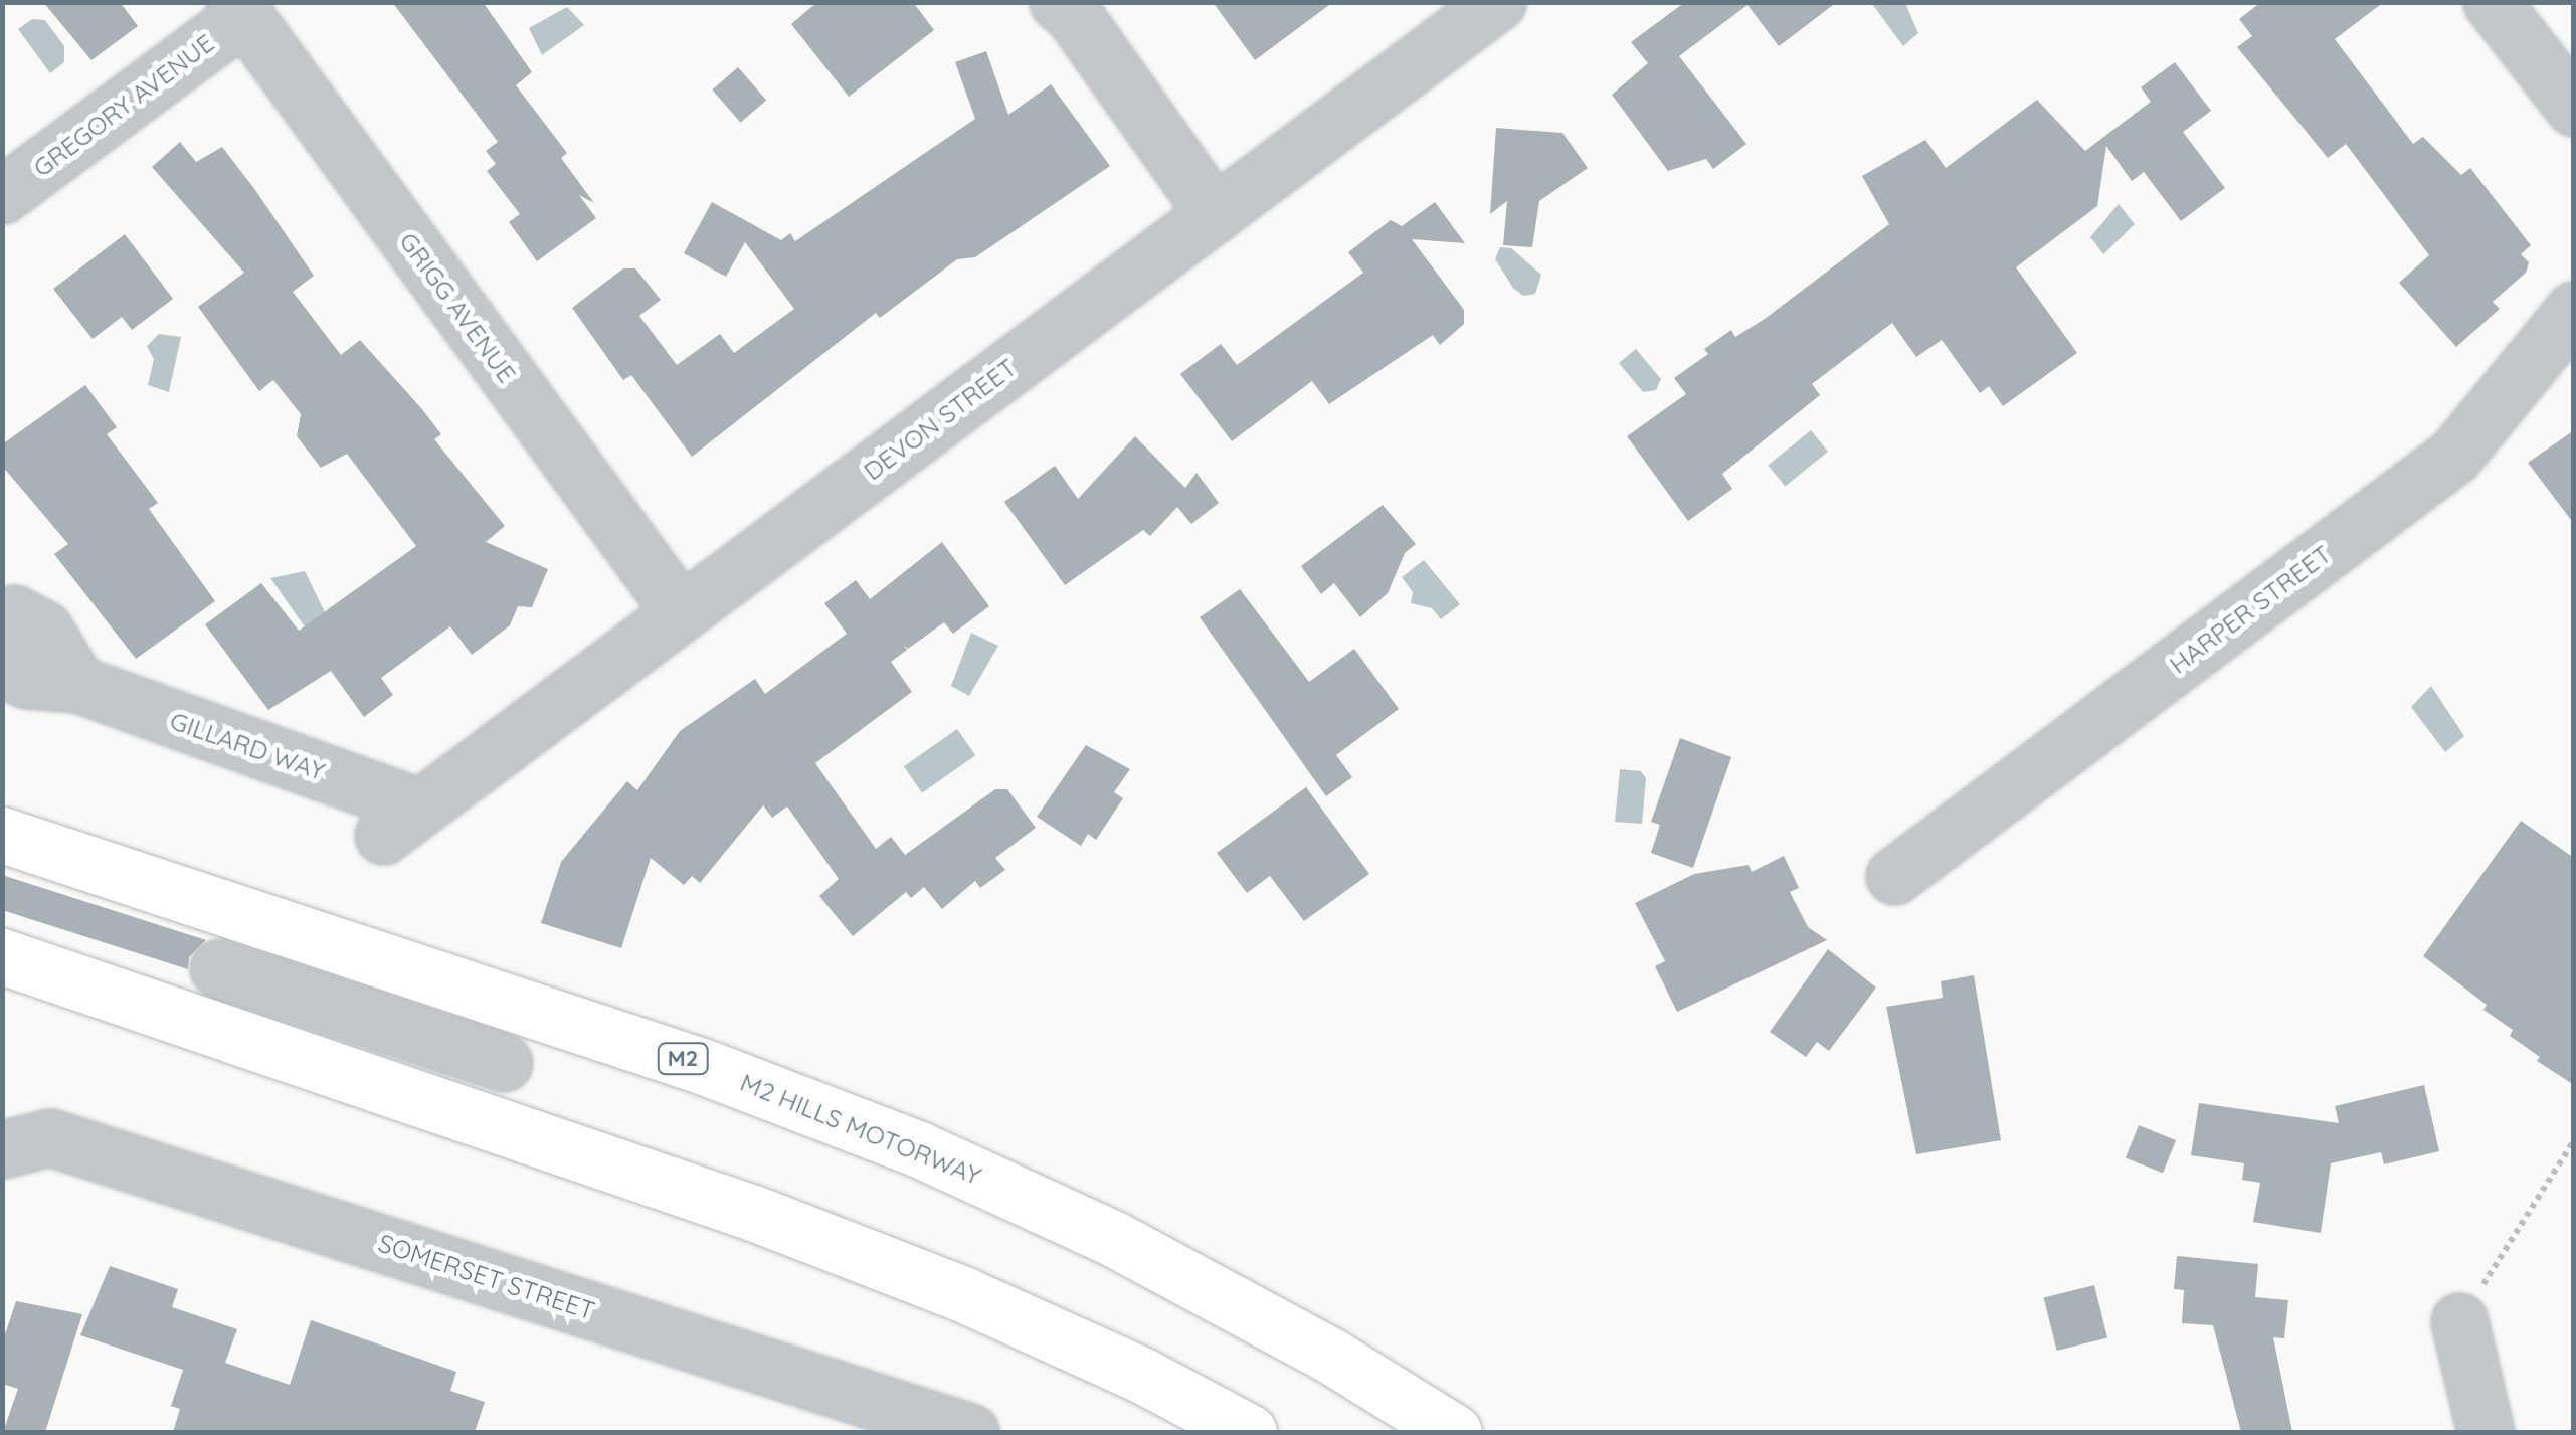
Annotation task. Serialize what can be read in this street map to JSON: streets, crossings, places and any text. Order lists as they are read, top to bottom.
{
  "streets": {
    "highway": ["M2", "M2 HILLS MOTORWAY"],
    "street": [
      "GREGORY AVENUE",
      "GRIGG AVENUE",
      "DEVON STREET",
      "HARPER STREET",
      "GILLARD WAY",
      "SOMERSET STREET"
    ]
  },
  "crossings": [
    ["GREGORY AVENUE", "GRIGG AVENUE"],
    ["GRIGG AVENUE", "DEVON STREET"],
    ["DEVON STREET", "GILLARD WAY"]
  ]
}
